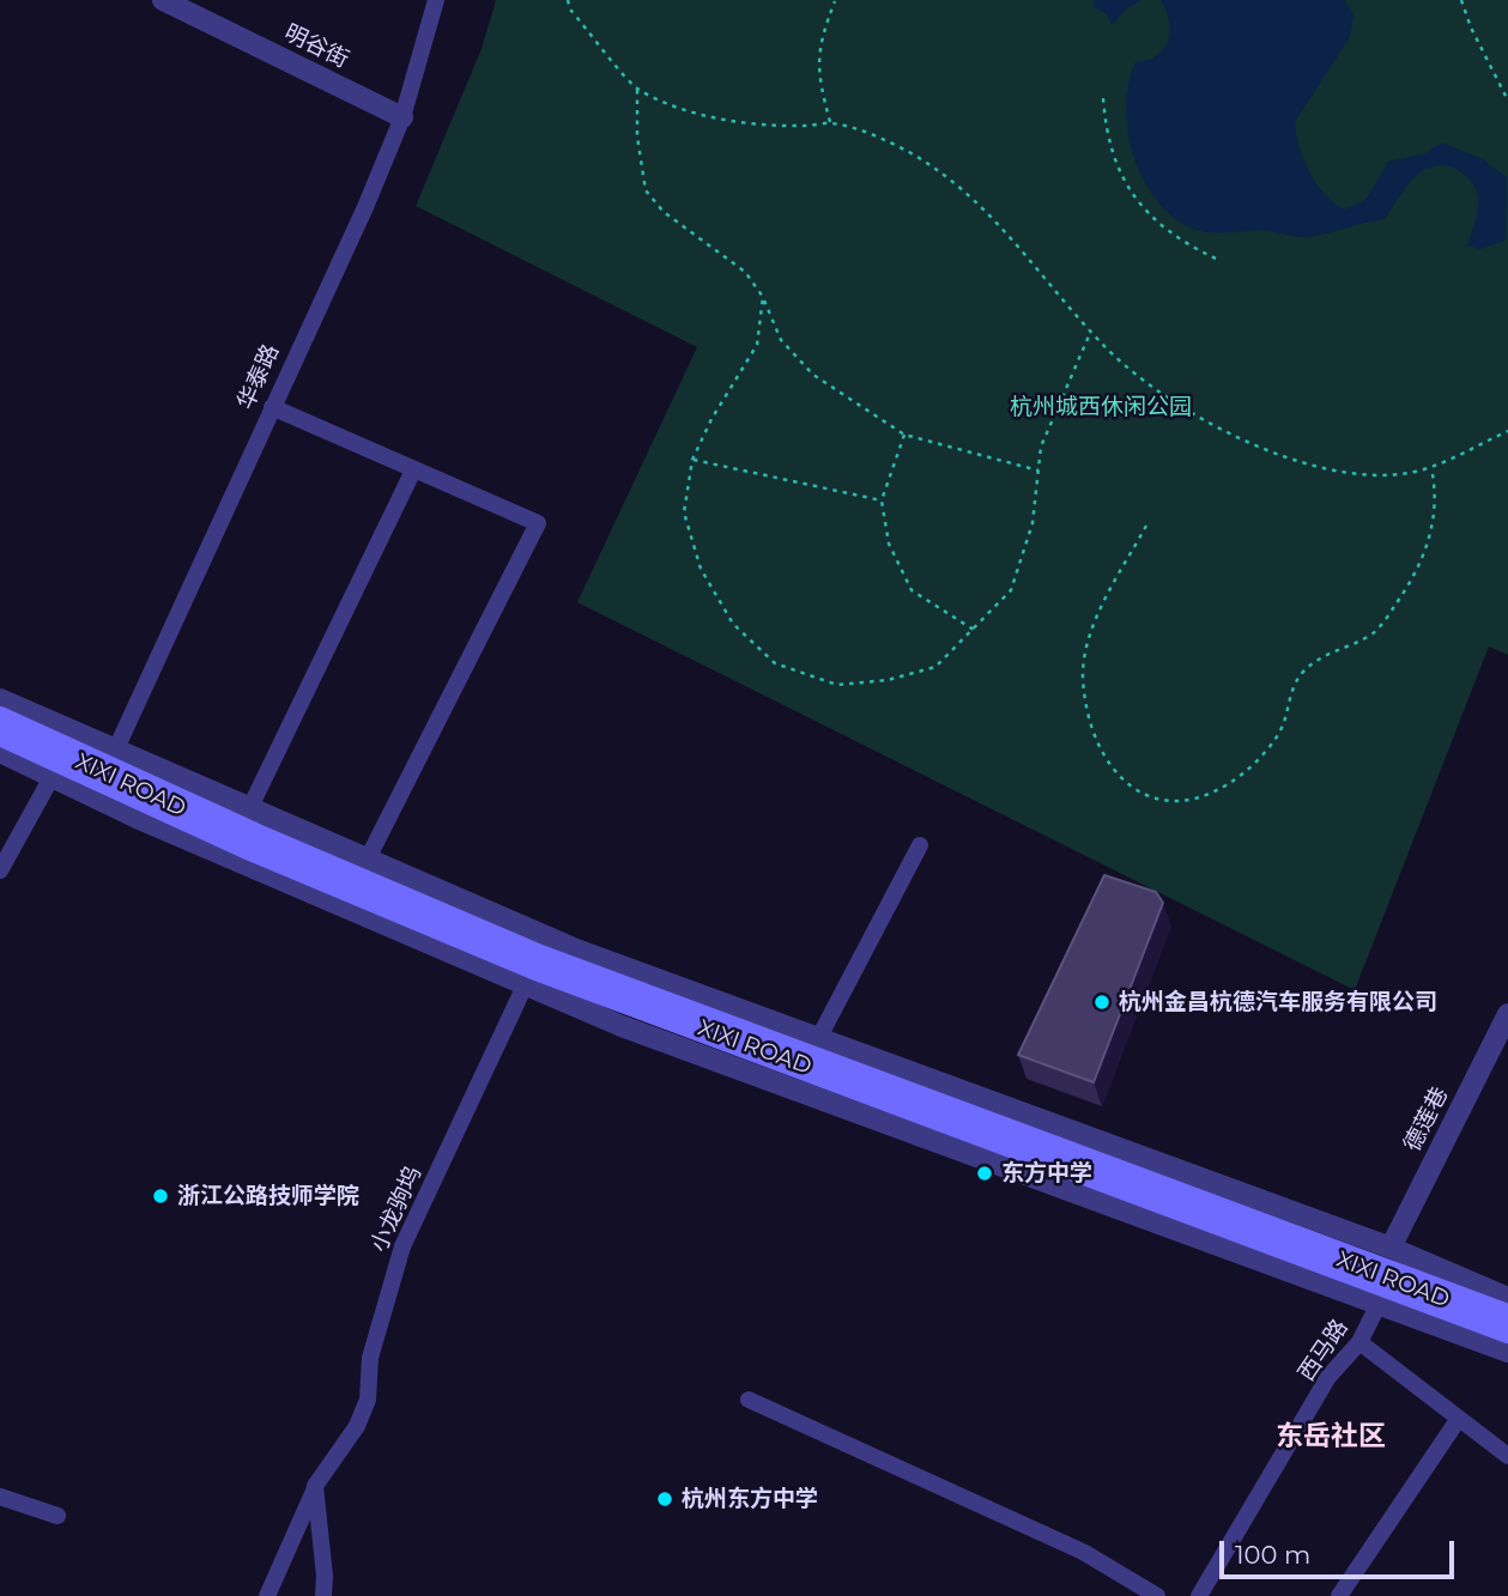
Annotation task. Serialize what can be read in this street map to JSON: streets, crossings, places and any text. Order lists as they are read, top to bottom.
{
  "streets": {
    "main road": ["XIXI ROAD"],
    "street": [
      "明谷街",
      "华泰路",
      "德莲巷",
      "小龙驹坞",
      "西马路"
    ]
  },
  "crossings": [
    ["明谷街", "华泰路"],
    ["华泰路", "XIXI ROAD"],
    ["XIXI ROAD", "德莲巷"],
    ["XIXI ROAD", "小龙驹坞"],
    ["XIXI ROAD", "西马路"]
  ],
  "districts": ["东岳社区"],
  "parks": ["杭州城西休闲公园"],
  "places": [
    "杭州金昌杭德汽车服务有限公司",
    "东方中学",
    "浙江公路技师学院",
    "杭州东方中学"
  ],
  "scale_bar": "100 m"
}
